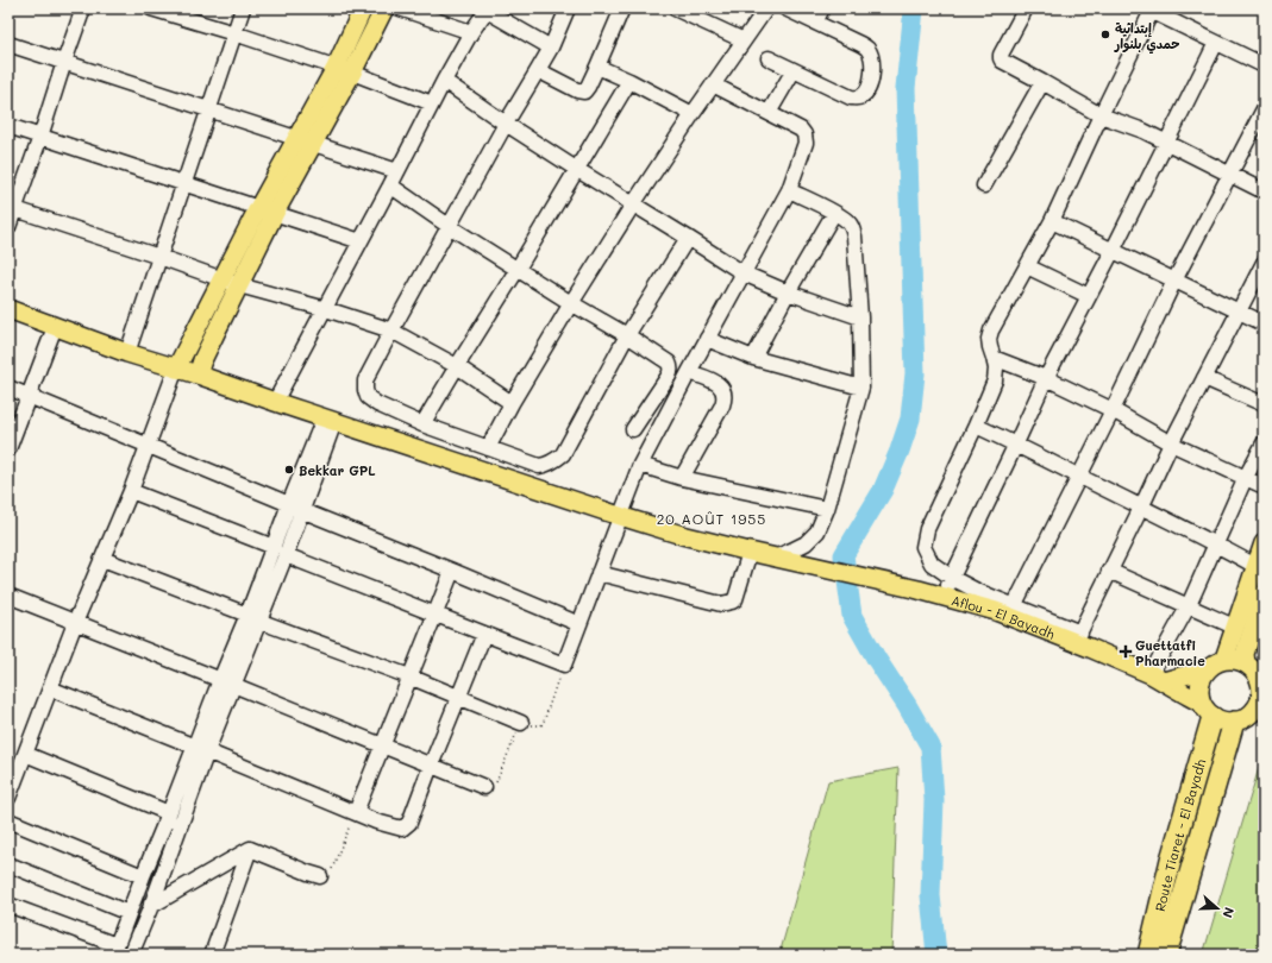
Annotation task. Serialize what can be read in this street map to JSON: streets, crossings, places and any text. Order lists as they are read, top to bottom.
{
  "streets": {
    "highway": ["Route Tiaret - El Bayadh"],
    "main road": ["Aflou - El Bayadh"]
  },
  "crossings": [
    ["Aflou - El Bayadh", "Route Tiaret - El Bayadh"]
  ],
  "districts": ["20 AOÛT 1955"],
  "places": {
    "other": ["إبتدائية حمدي بلنوار", "Bekkar GPL"],
    "health": ["Guettatfi Pharmacie"]
  },
  "north": "right"
}
